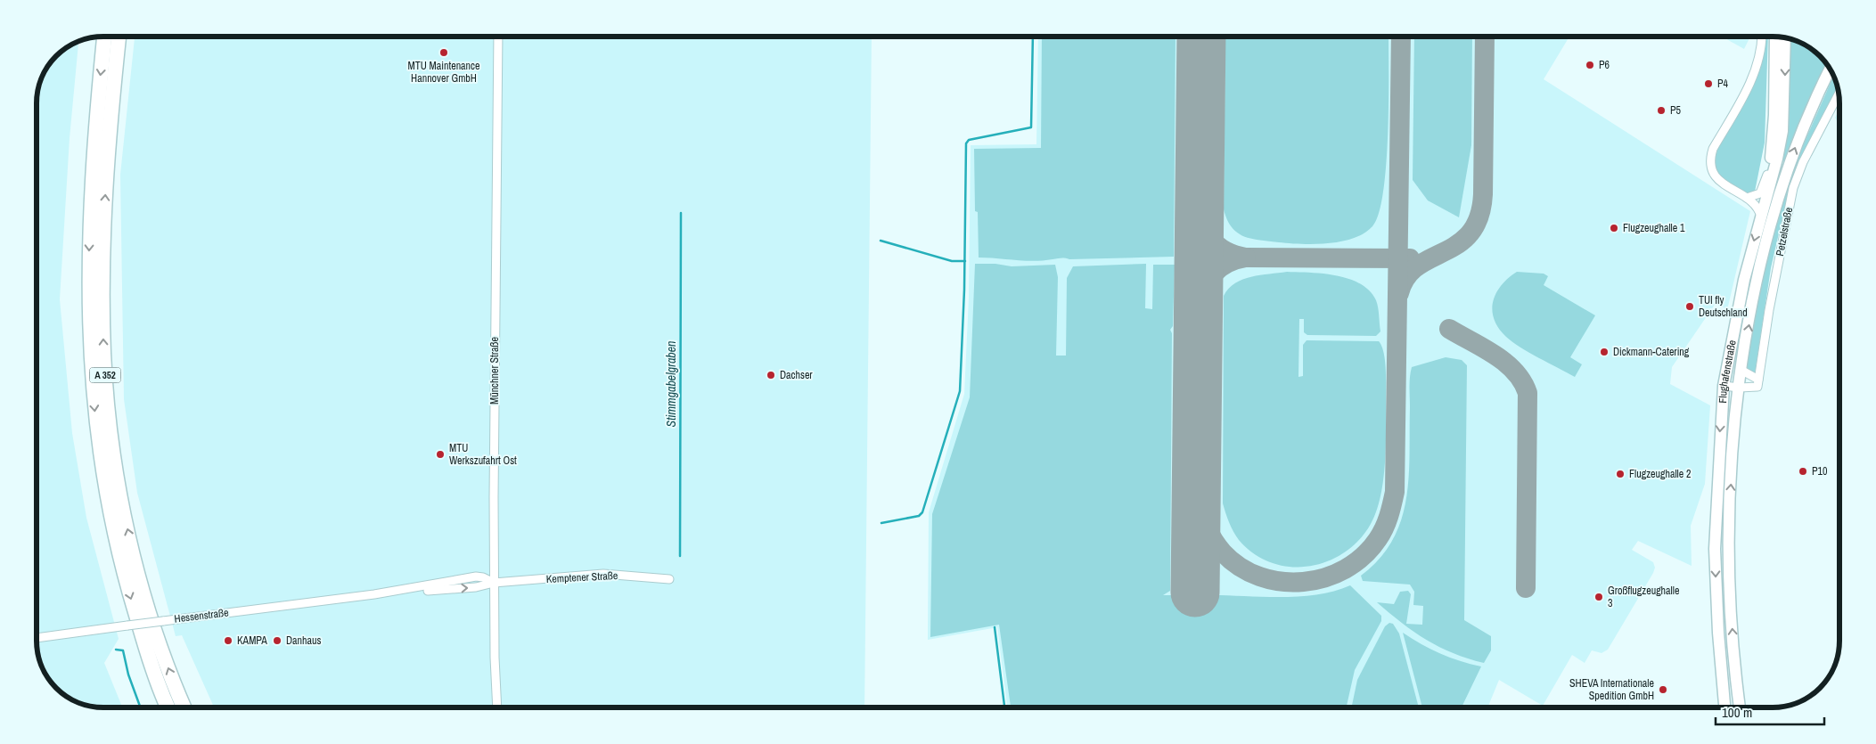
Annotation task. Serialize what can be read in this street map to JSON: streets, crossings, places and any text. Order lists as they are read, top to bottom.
{
  "streets": {
    "highway": ["A 352"],
    "main road": ["Flughafenstraße"],
    "street": [
      "Petzelstraße",
      "Münchner Straße",
      "Kemptener Straße",
      "Hessenstraße"
    ]
  },
  "crossings": [
    ["Münchner Straße", "Kemptener Straße"],
    ["Münchner Straße", "Hessenstraße"],
    ["Kemptener Straße", "Hessenstraße"]
  ],
  "water": ["Stimmgabelgraben"],
  "places": [
    "MTU Maintenance Hannover GmbH",
    "P6",
    "P4",
    "P5",
    "Flugzeughalle 1",
    "TUI fly Deutschland",
    "Dickmann-Catering",
    "Dachser",
    "MTU Werkszufahrt Ost",
    "P10",
    "Flugzeughalle 2",
    "Großflugzeughalle 3",
    "KAMPA",
    "Danhaus",
    "SHEVA Internationale Spedition GmbH"
  ],
  "scale_bar": "100 m"
}
